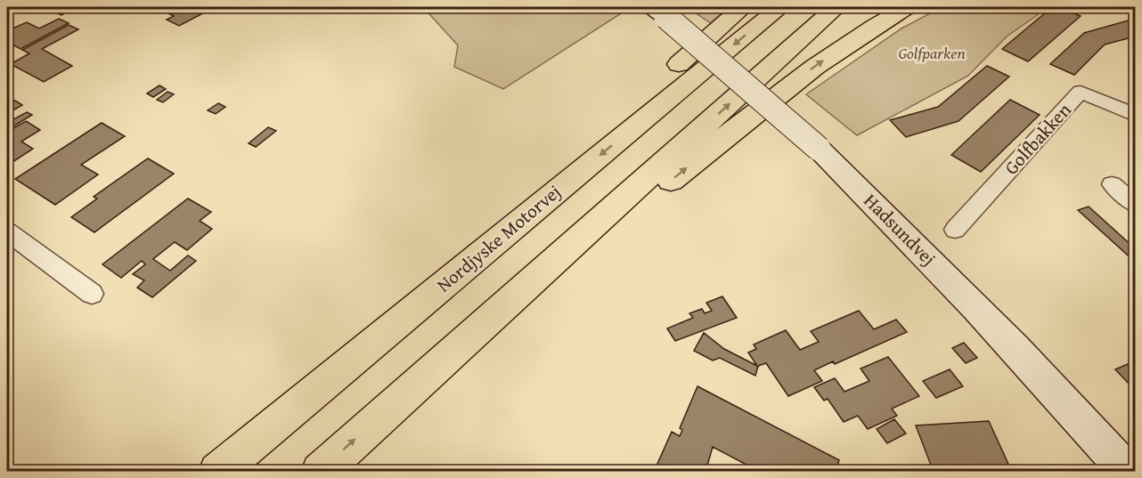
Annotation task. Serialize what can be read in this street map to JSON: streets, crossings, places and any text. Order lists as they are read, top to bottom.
{
  "streets": {
    "highway": ["Nordjyske Motorvej"],
    "street": ["Golfbakken", "Hadsundvej"]
  },
  "parks": ["Golfparken"]
}
